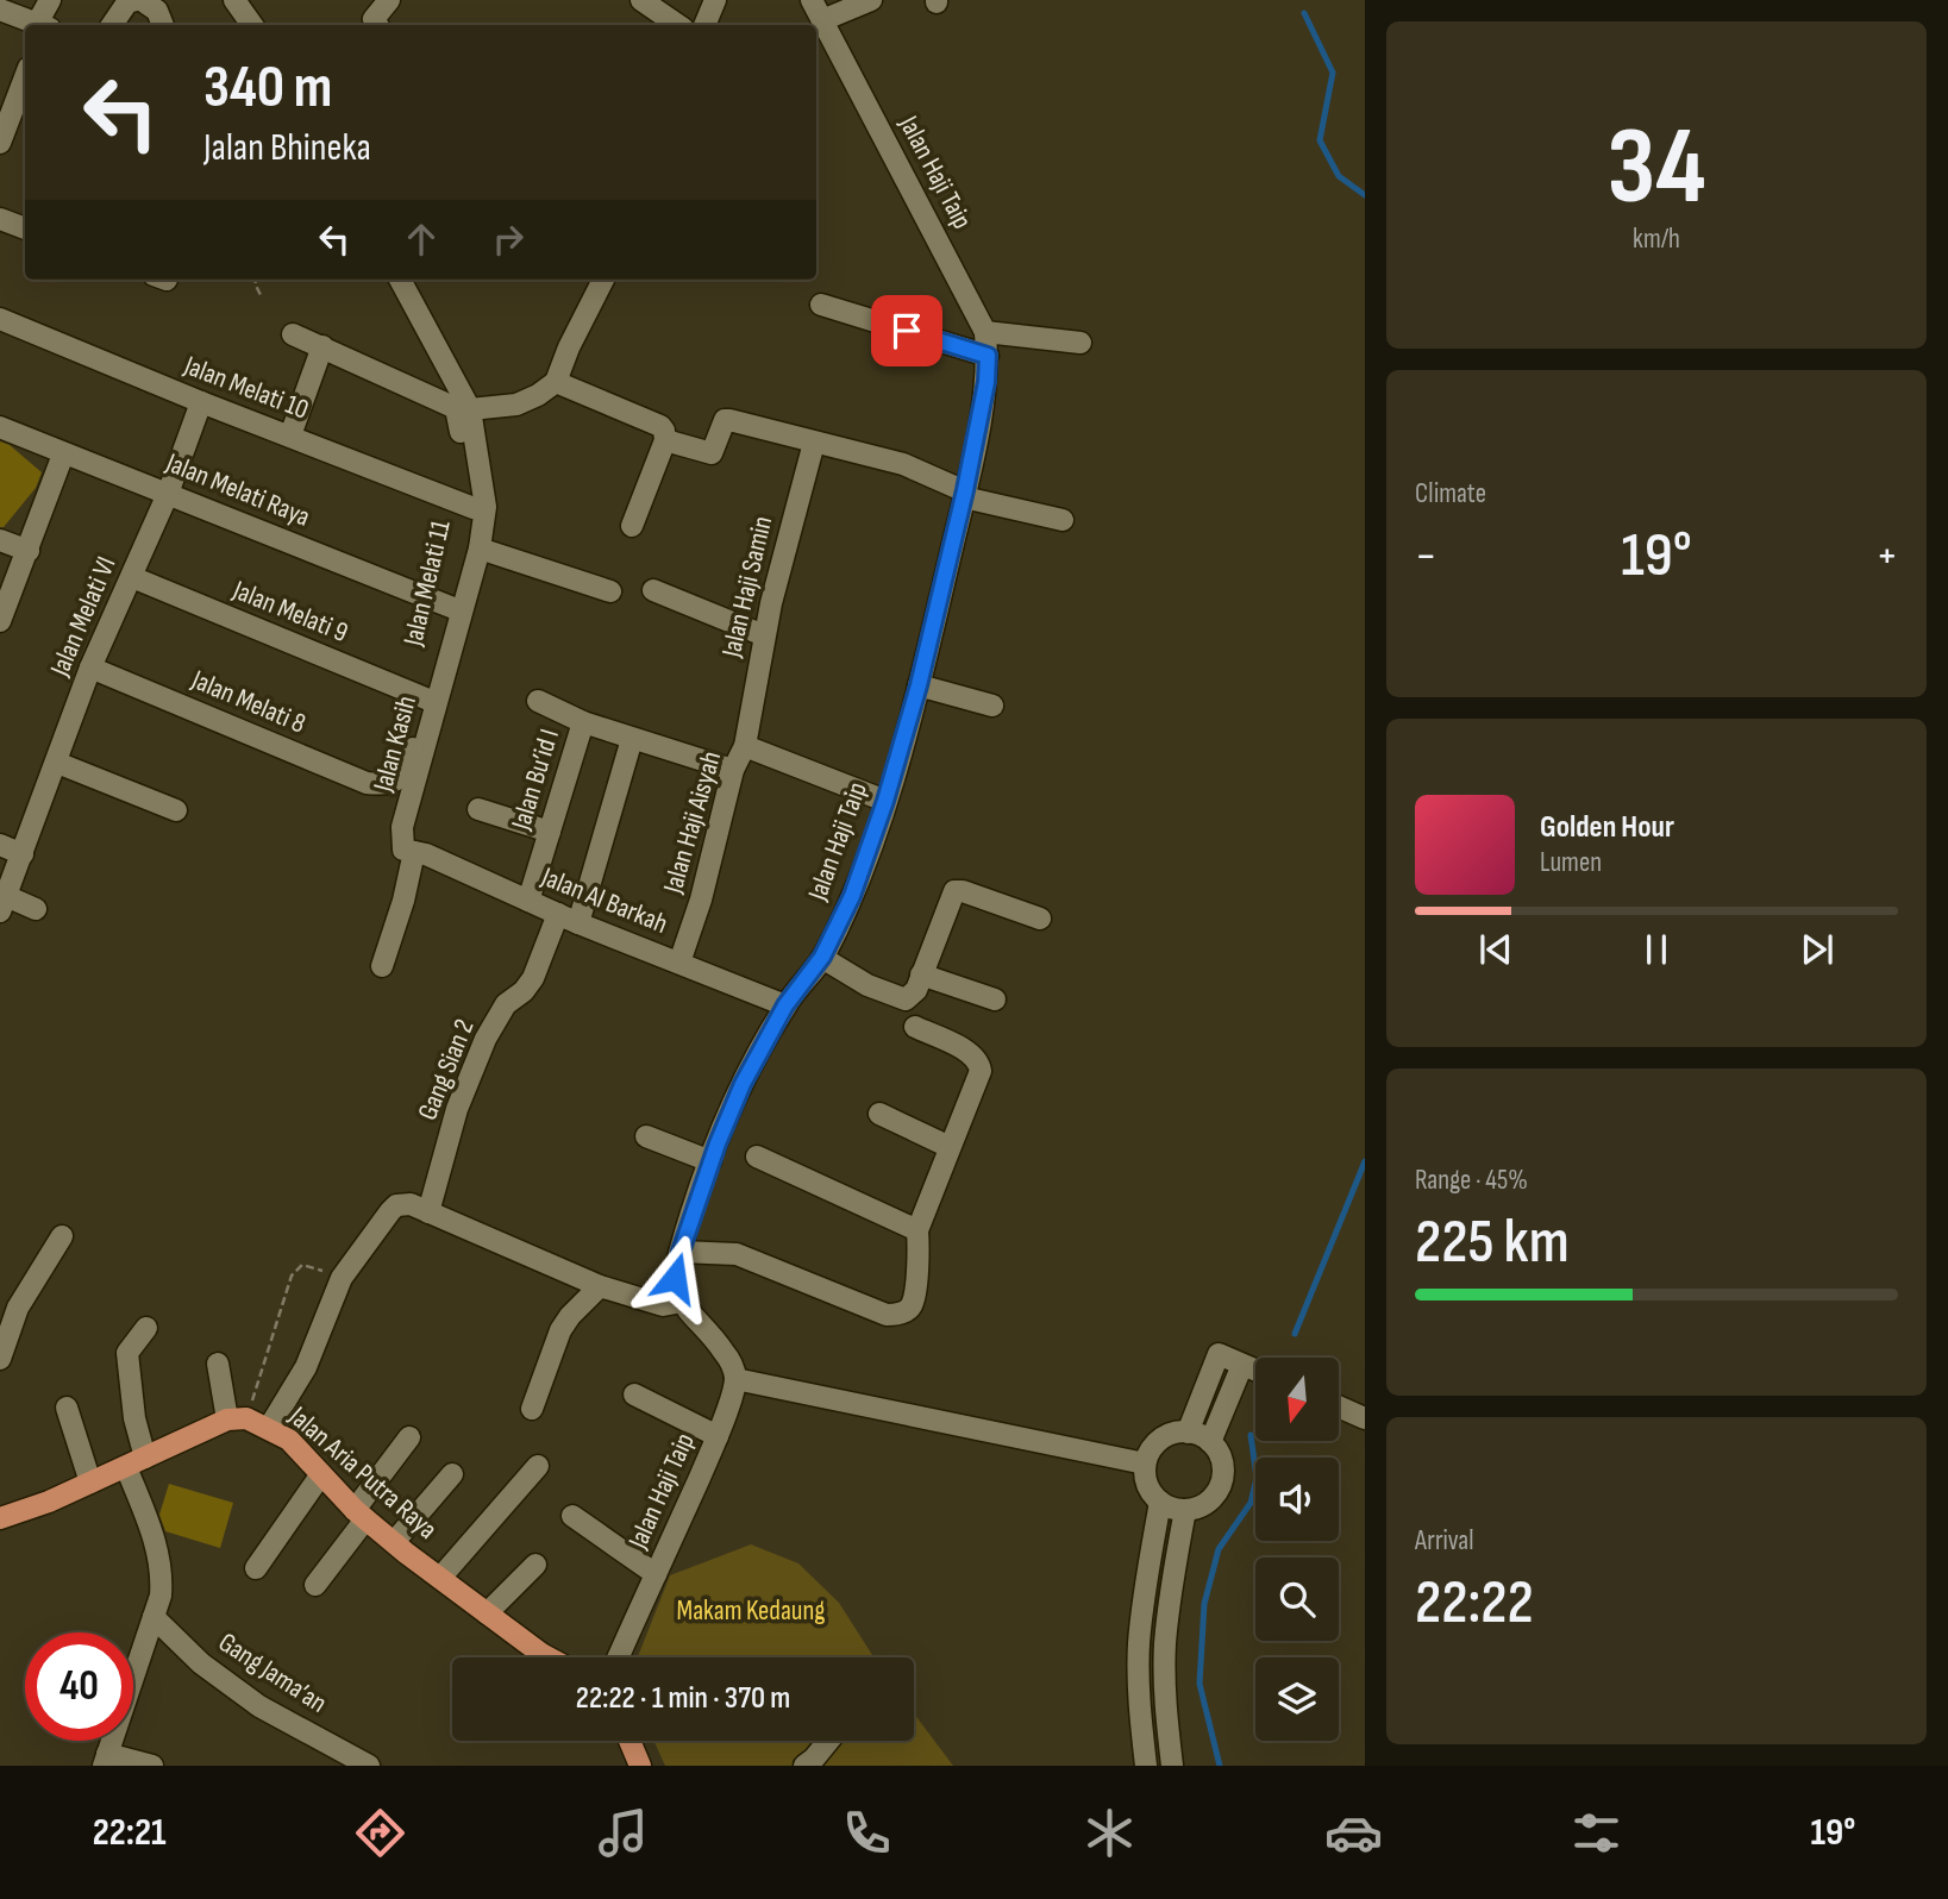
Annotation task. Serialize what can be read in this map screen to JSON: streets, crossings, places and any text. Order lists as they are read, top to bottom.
{
  "streets": {
    "main road": ["Jalan Aria Putra Raya"],
    "street": [
      "Jalan Haji Taip",
      "Jalan Melati 10",
      "Jalan Melati Raya",
      "Jalan Melati 11",
      "Jalan Haji Samin",
      "Jalan Melati 9",
      "Jalan Melati VI",
      "Jalan Melati 8",
      "Jalan Kasih",
      "Jalan Bu’id I",
      "Jalan Haji Aisyah",
      "Jalan Al Barkah",
      "Gang Sian 2",
      "Gang Jama’an"
    ]
  },
  "crossings": [
    ["Jalan Haji Taip", "Jalan Al Barkah"],
    ["Jalan Melati 10", "Jalan Melati 11"],
    ["Jalan Melati 10", "Jalan Melati VI"],
    ["Jalan Melati Raya", "Jalan Melati 11"],
    ["Jalan Melati Raya", "Jalan Melati VI"],
    ["Jalan Melati 11", "Jalan Melati 9"],
    ["Jalan Melati 11", "Jalan Melati 8"],
    ["Jalan Haji Samin", "Jalan Haji Aisyah"],
    ["Jalan Melati 9", "Jalan Melati VI"],
    ["Jalan Melati VI", "Jalan Melati 8"],
    ["Jalan Kasih", "Jalan Al Barkah"],
    ["Jalan Bu’id I", "Jalan Al Barkah"],
    ["Jalan Haji Aisyah", "Jalan Al Barkah"],
    ["Jalan Al Barkah", "Gang Sian 2"]
  ],
  "parks": ["Makam Kedaung"],
  "north": "bottom",
  "page": {
    "tile": [
      ["34", "km/h"],
      "Climate",
      ["Range · 45%", "225 km"],
      ["Arrival", "22:22"]
    ],
    "turn": ["340 m", "Jalan Bhineka"],
    "heat": ["−", "19°", "+"],
    "song": ["Golden Hour", "Lumen"],
    "limit": "40",
    "trip": "22:22 · 1 min · 370 m",
    "tabs": ["22:21", "19°"]
  }
}
